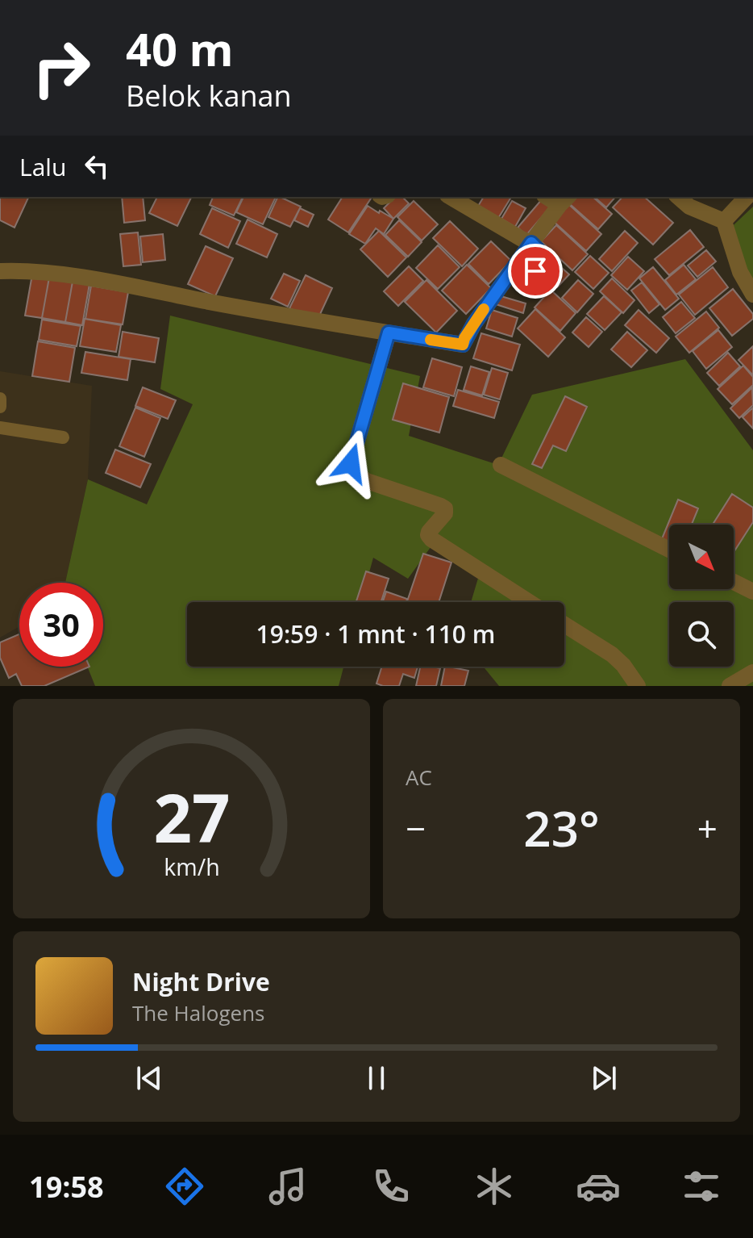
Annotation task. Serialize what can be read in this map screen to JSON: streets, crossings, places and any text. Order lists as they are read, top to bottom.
{
  "north": "bottom right",
  "page": {
    "turn": ["40 m", "Belok kanan"],
    "then": "Lalu",
    "limit": "30",
    "trip": "19:59 · 1 mnt · 110 m",
    "tile": "AC",
    "heat": ["−", "23°", "+"],
    "song": ["Night Drive", "The Halogens"],
    "tabs": "19:58",
    "gauge": ["27", "km/h"]
  }
}
